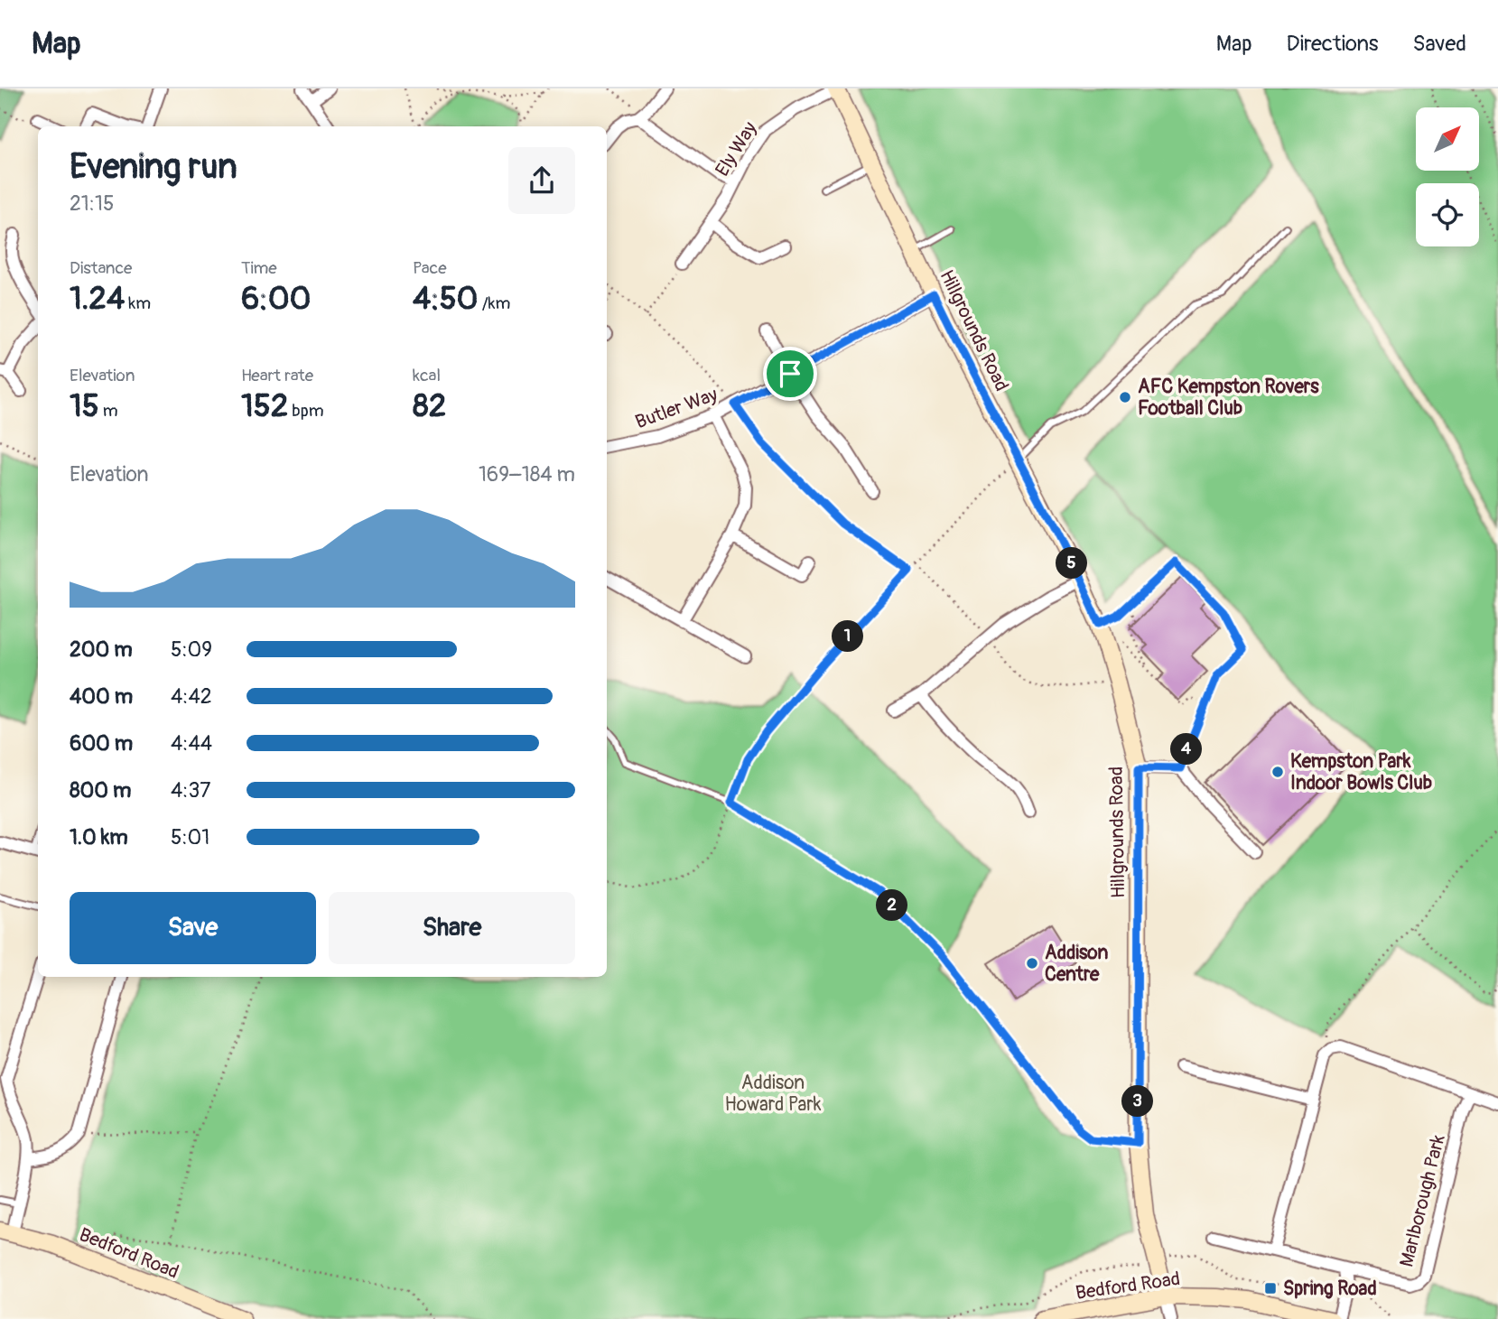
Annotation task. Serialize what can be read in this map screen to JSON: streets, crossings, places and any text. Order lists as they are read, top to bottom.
{
  "streets": {
    "street": [
      "Ely Way",
      "Hillgrounds Road",
      "Butler Way",
      "Marlborough Park",
      "Bedford Road"
    ]
  },
  "crossings": [
    ["Ely Way", "Hillgrounds Road"],
    ["Hillgrounds Road", "Butler Way"],
    ["Hillgrounds Road", "Bedford Road"]
  ],
  "parks": ["Addison Howard Park"],
  "places": {
    "other": ["AFC Kempston Rovers Football Club", "Kempston Park Indoor Bowls Club", "Addison Centre"],
    "transit": ["Spring Road"]
  },
  "north": "top right",
  "page": {
    "header": "Map",
    "nav": ["Map", "Directions", "Saved"],
    "heading": ["Evening run", "21:15"],
    "stats": [
      ["Distance", "1.24 km"],
      ["Time", "6:00"],
      ["Pace", "4:50 /km"],
      ["Elevation", "15 m"],
      ["Heart rate", "152 bpm"],
      ["kcal", "82"]
    ],
    "chart": ["Elevation", "169–184 m"],
    "pins": [
      "5",
      "1",
      "4",
      "2",
      "3"
    ],
    "list": [
      {
        "name": "200 m",
        "note": "5:09"
      },
      {
        "name": "400 m",
        "note": "4:42"
      },
      {
        "name": "600 m",
        "note": "4:44"
      },
      {
        "name": "800 m",
        "note": "4:37"
      },
      {
        "name": "1.0 km",
        "note": "5:01"
      }
    ],
    "buttons": ["Save", "Share"]
  }
}
